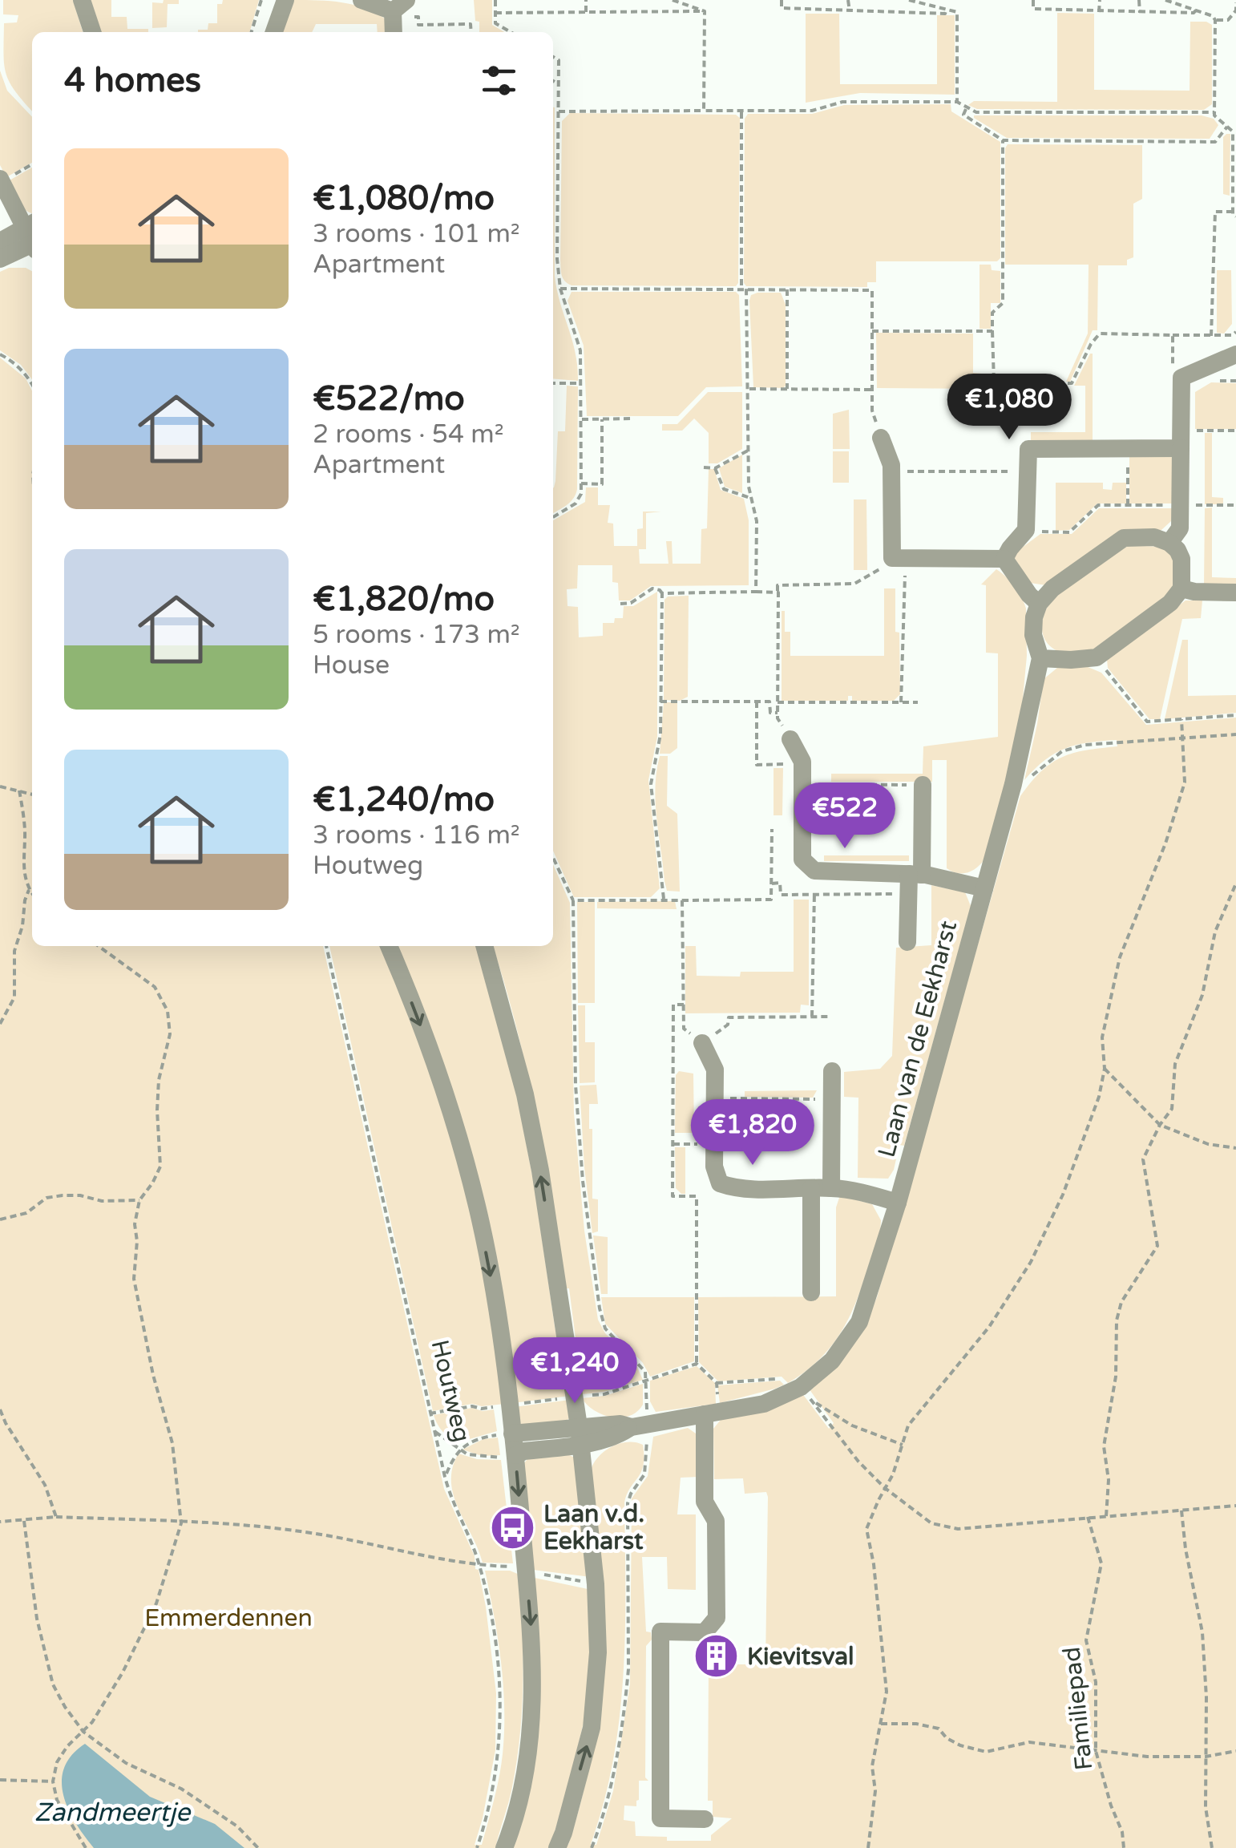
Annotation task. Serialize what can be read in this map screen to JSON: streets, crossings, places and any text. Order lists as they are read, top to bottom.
{
  "streets": {
    "street": ["Laan van de Eekharst"],
    "path": ["Houtweg", "Familiepad"]
  },
  "water": ["Zandmeertje"],
  "parks": ["Emmerdennen"],
  "places": {
    "bus stop": ["Laan v.d. Eekharst"],
    "building": ["Kievitsval"]
  },
  "page": {
    "heading": "4 homes",
    "list": [
      {
        "name": "€1,080/mo",
        "note": "3 rooms · 101 m² · Apartment"
      },
      {
        "name": "€522/mo",
        "note": "2 rooms · 54 m² · Apartment"
      },
      {
        "name": "€1,820/mo",
        "note": "5 rooms · 173 m² · House"
      },
      {
        "name": "€1,240/mo",
        "note": "3 rooms · 116 m² · Houtweg"
      }
    ],
    "price": [
      "€1,080",
      "€522",
      "€1,820",
      "€1,240"
    ]
  }
}
